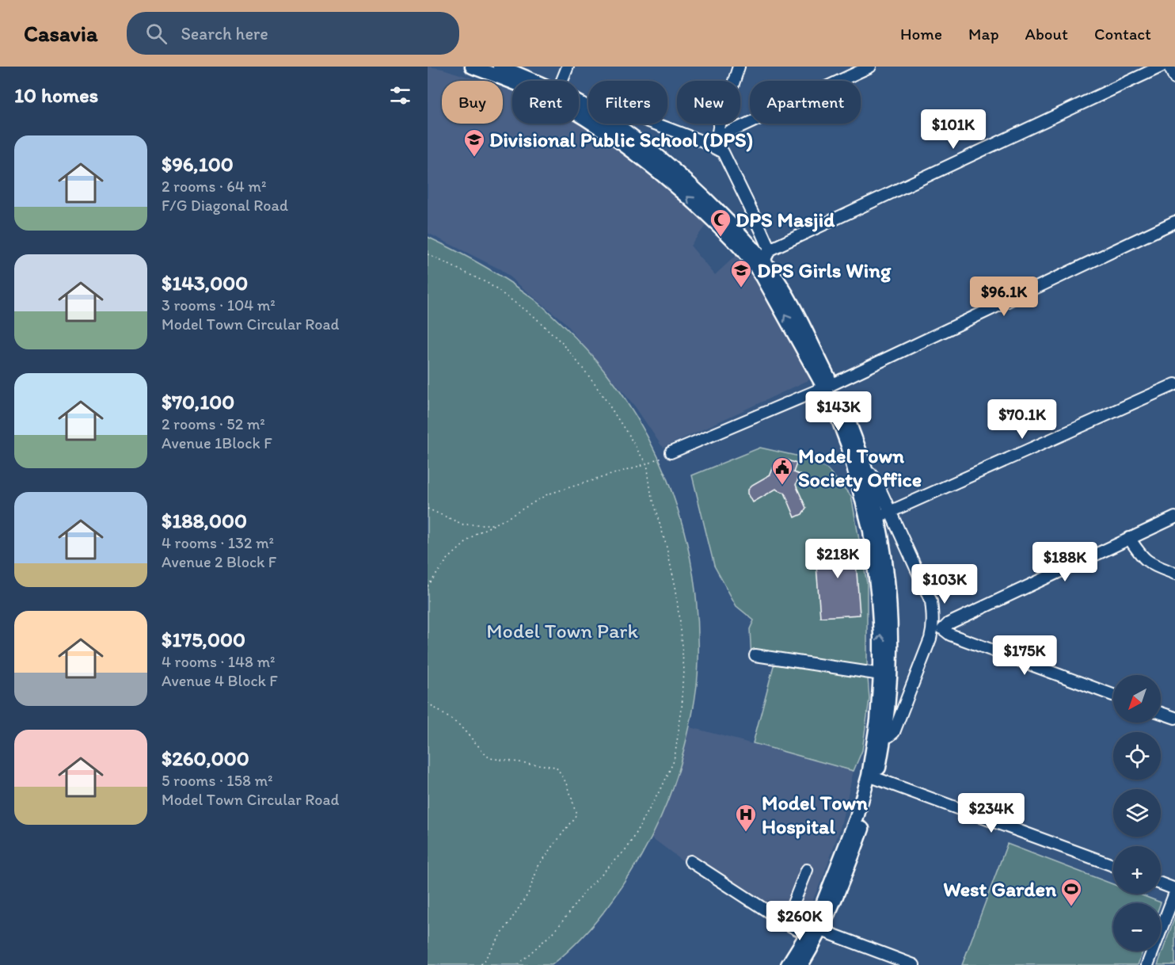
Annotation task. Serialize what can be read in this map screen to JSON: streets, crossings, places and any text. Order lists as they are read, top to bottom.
{
  "parks": ["Model Town Park"],
  "places": {
    "school or university": ["Divisional Public School (DPS)", "DPS Girls Wing"],
    "mosque": ["DPS Masjid"],
    "public building": ["Model Town Society Office"],
    "hospital": ["Model Town Hospital"],
    "sports": ["West Garden"]
  },
  "north": "bottom left",
  "page": {
    "header": "Casavia",
    "search": "Search here",
    "nav": [
      "Home",
      "Map",
      "About",
      "Contact"
    ],
    "heading": "10 homes",
    "chip": [
      "Buy",
      "Rent",
      "Filters",
      "New",
      "Apartment"
    ],
    "price": [
      "$101K",
      "$96.1K",
      "$143K",
      "$70.1K",
      "$218K",
      "$188K",
      "$103K",
      "$175K",
      "$234K",
      "$260K"
    ],
    "list": [
      {
        "name": "$96,100",
        "note": "2 rooms · 64 m² · F/G Diagonal Road"
      },
      {
        "name": "$143,000",
        "note": "3 rooms · 104 m² · Model Town Circular Road"
      },
      {
        "name": "$70,100",
        "note": "2 rooms · 52 m² · Avenue 1Block F"
      },
      {
        "name": "$188,000",
        "note": "4 rooms · 132 m² · Avenue 2 Block F"
      },
      {
        "name": "$175,000",
        "note": "4 rooms · 148 m² · Avenue 4 Block F"
      },
      {
        "name": "$260,000",
        "note": "5 rooms · 158 m² · Model Town Circular Road"
      }
    ],
    "map_buttons": ["+", "−"]
  }
}
